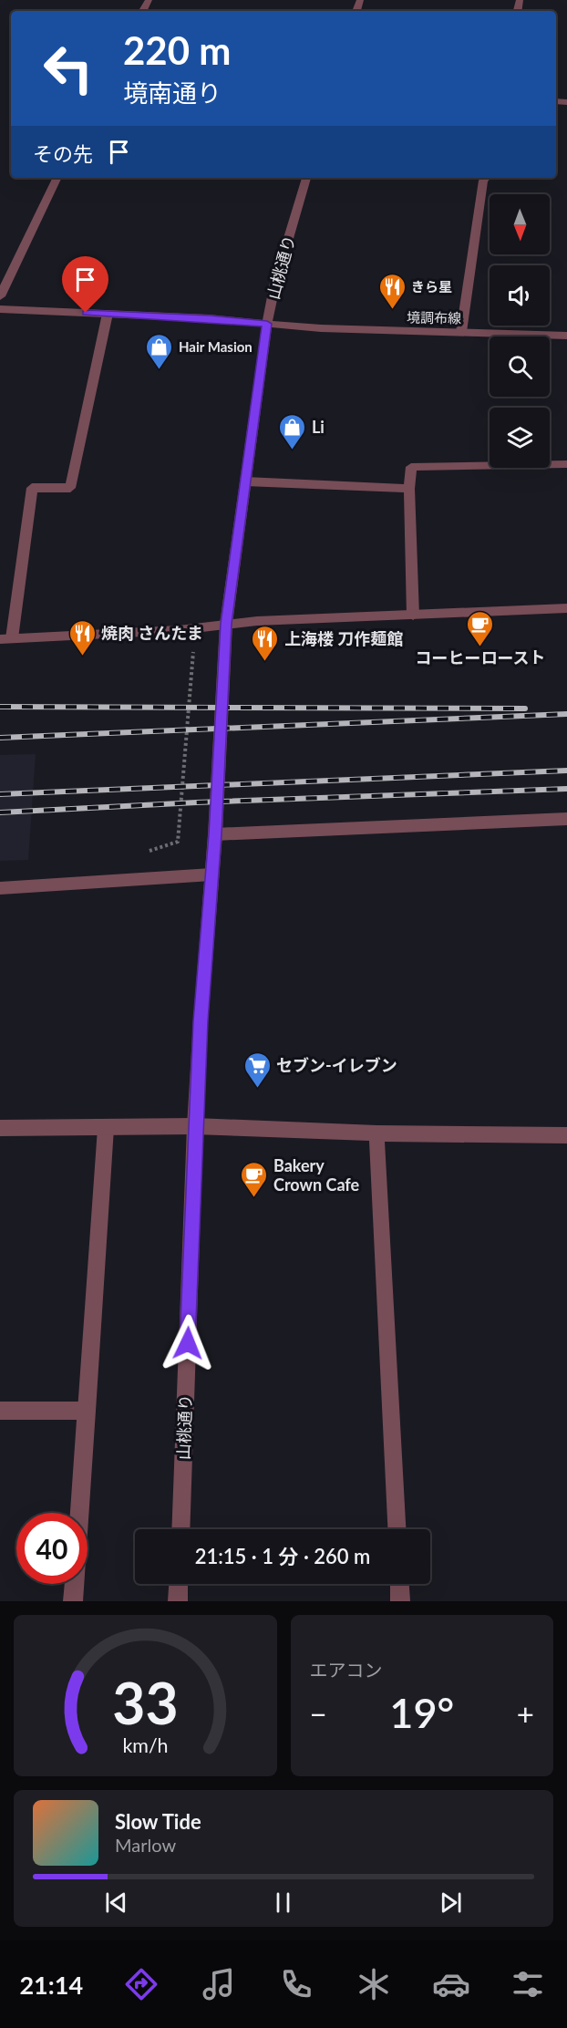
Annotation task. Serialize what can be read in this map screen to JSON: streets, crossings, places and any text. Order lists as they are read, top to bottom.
{
  "streets": {
    "street": ["山桃通り", "境調布線"]
  },
  "crossings": [
    ["山桃通り", "境調布線"]
  ],
  "places": {
    "restaurant": ["きら星", "焼肉 さんたま", "上海楼 刀作麺館"],
    "shop": ["Hair Masion", "Li"],
    "cafe": ["コーヒーロースト", "Bakery Crown Cafe"],
    "supermarket": ["セブン-イレブン"]
  },
  "north": "bottom",
  "page": {
    "turn": ["220 m", "境南通り"],
    "then": "その先",
    "limit": "40",
    "trip": "21:15 · 1 分 · 260 m",
    "tile": "エアコン",
    "heat": ["−", "19°", "+"],
    "song": ["Slow Tide", "Marlow"],
    "tabs": "21:14",
    "gauge": ["33", "km/h"]
  }
}
